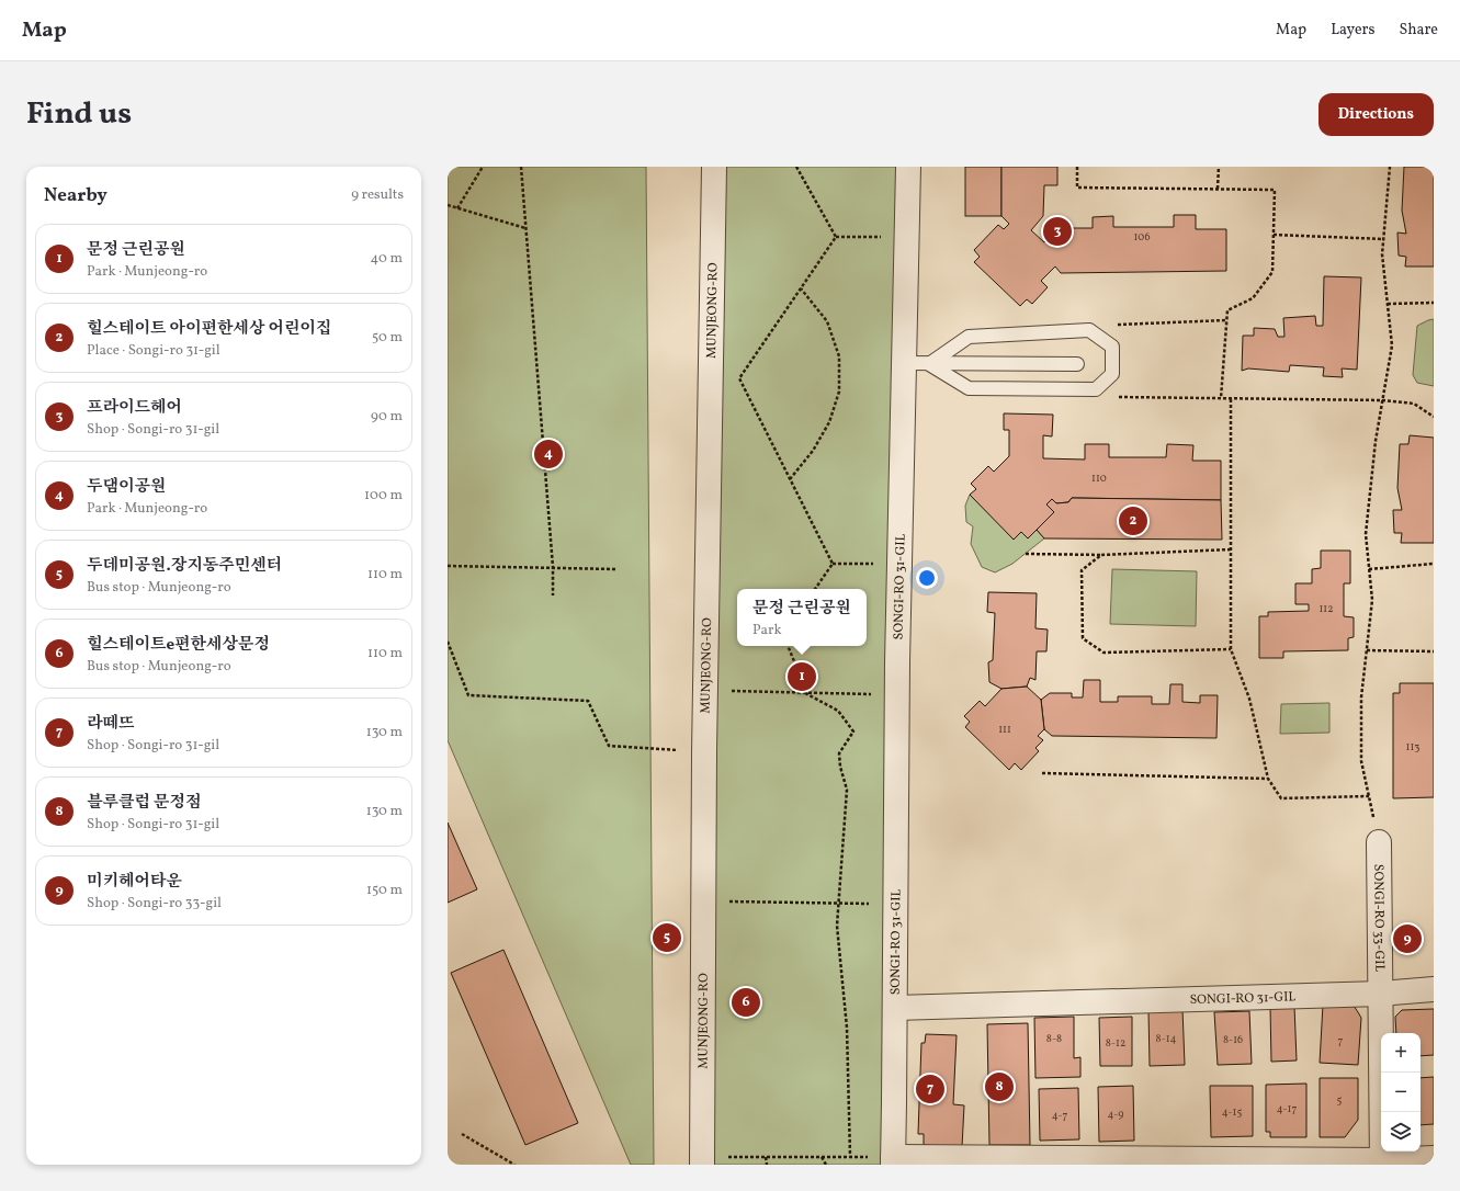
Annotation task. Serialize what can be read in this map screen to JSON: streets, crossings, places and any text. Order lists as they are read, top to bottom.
{
  "streets": {
    "street": ["MUNJEONG-RO", "SONGI-RO 31-GIL", "SONGI-RO 33-GIL"]
  },
  "crossings": [
    ["SONGI-RO 31-GIL", "SONGI-RO 33-GIL"]
  ],
  "house_numbers": [
    "106",
    "110",
    "112",
    "111",
    "113",
    "8-8",
    "8-14",
    "8-16",
    "7",
    "8-12",
    "5",
    "4-17",
    "4-15",
    "4-9",
    "4-7"
  ],
  "page": {
    "header": "Map",
    "nav": ["Map", "Layers", "Share"],
    "title": "Find us",
    "buttons": "Directions",
    "heading": ["Nearby", "9 results"],
    "pins": [
      "3",
      "4",
      "2",
      "1",
      "5",
      "9",
      "6",
      "8",
      "7"
    ],
    "list": [
      {
        "mark": "1",
        "name": "문정 근린공원",
        "note": "Park · Munjeong-ro",
        "value": "40 m"
      },
      {
        "mark": "2",
        "name": "힐스테이트 아이편한세상 어린이집",
        "note": "Place · Songi-ro 31-gil",
        "value": "50 m"
      },
      {
        "mark": "3",
        "name": "프라이드헤어",
        "note": "Shop · Songi-ro 31-gil",
        "value": "90 m"
      },
      {
        "mark": "4",
        "name": "두댐이공원",
        "note": "Park · Munjeong-ro",
        "value": "100 m"
      },
      {
        "mark": "5",
        "name": "두데미공원.장지동주민센터",
        "note": "Bus stop · Munjeong-ro",
        "value": "110 m"
      },
      {
        "mark": "6",
        "name": "힐스테이트e편한세상문정",
        "note": "Bus stop · Munjeong-ro",
        "value": "110 m"
      },
      {
        "mark": "7",
        "name": "라떼뜨",
        "note": "Shop · Songi-ro 31-gil",
        "value": "130 m"
      },
      {
        "mark": "8",
        "name": "블루클럽 문정점",
        "note": "Shop · Songi-ro 31-gil",
        "value": "130 m"
      },
      {
        "mark": "9",
        "name": "미키헤어타운",
        "note": "Shop · Songi-ro 33-gil",
        "value": "150 m"
      }
    ],
    "popup": ["문정 근린공원", "Park"],
    "map_buttons": ["+", "−"]
  }
}
